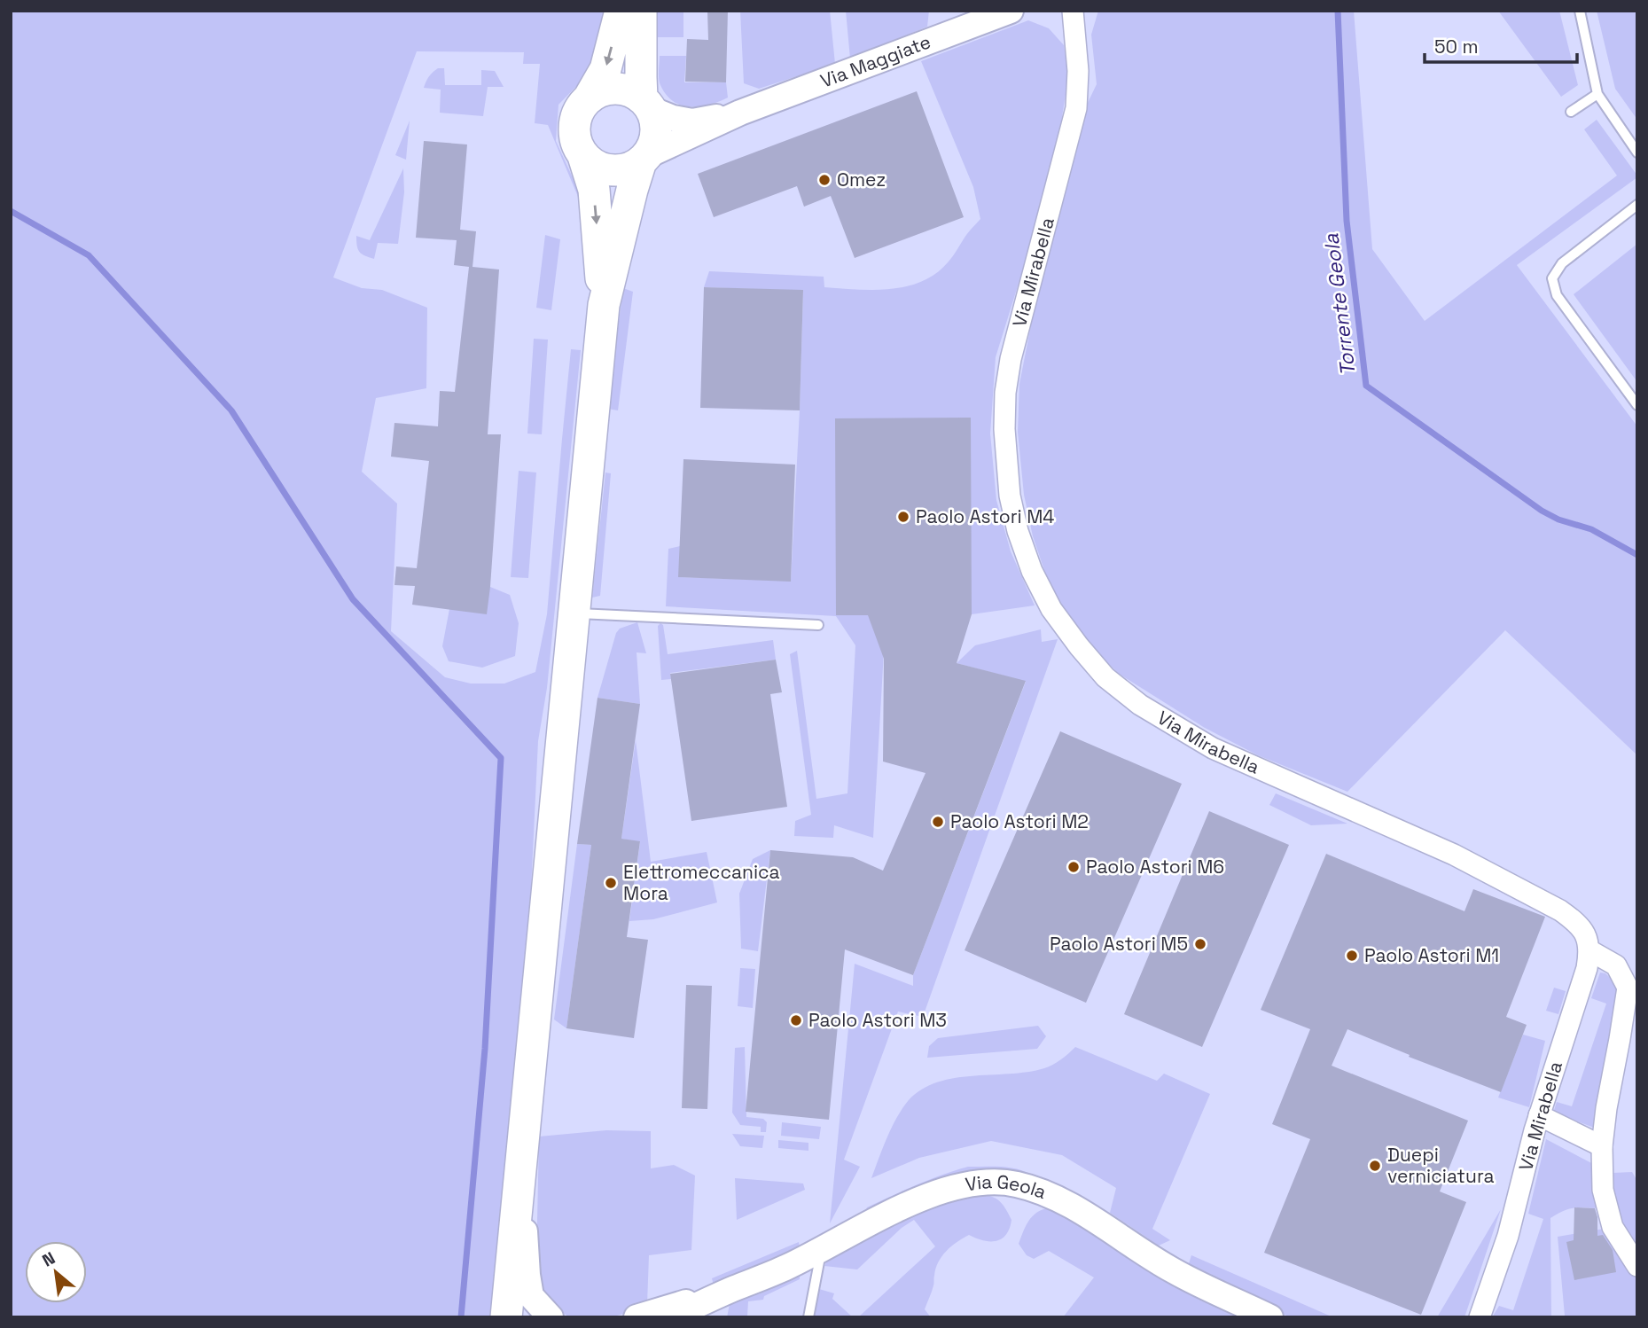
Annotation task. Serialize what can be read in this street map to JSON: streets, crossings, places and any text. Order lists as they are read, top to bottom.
{
  "streets": {
    "street": ["Via Maggiate", "Via Mirabella", "Via Geola"]
  },
  "water": ["Torrente Geola"],
  "places": [
    "Omez",
    "Paolo Astori M4",
    "Paolo Astori M2",
    "Paolo Astori M6",
    "Elettromeccanica Mora",
    "Paolo Astori M5",
    "Paolo Astori M1",
    "Paolo Astori M3",
    "Duepi verniciatura"
  ],
  "scale_bar": "50 m",
  "north": "top left"
}
